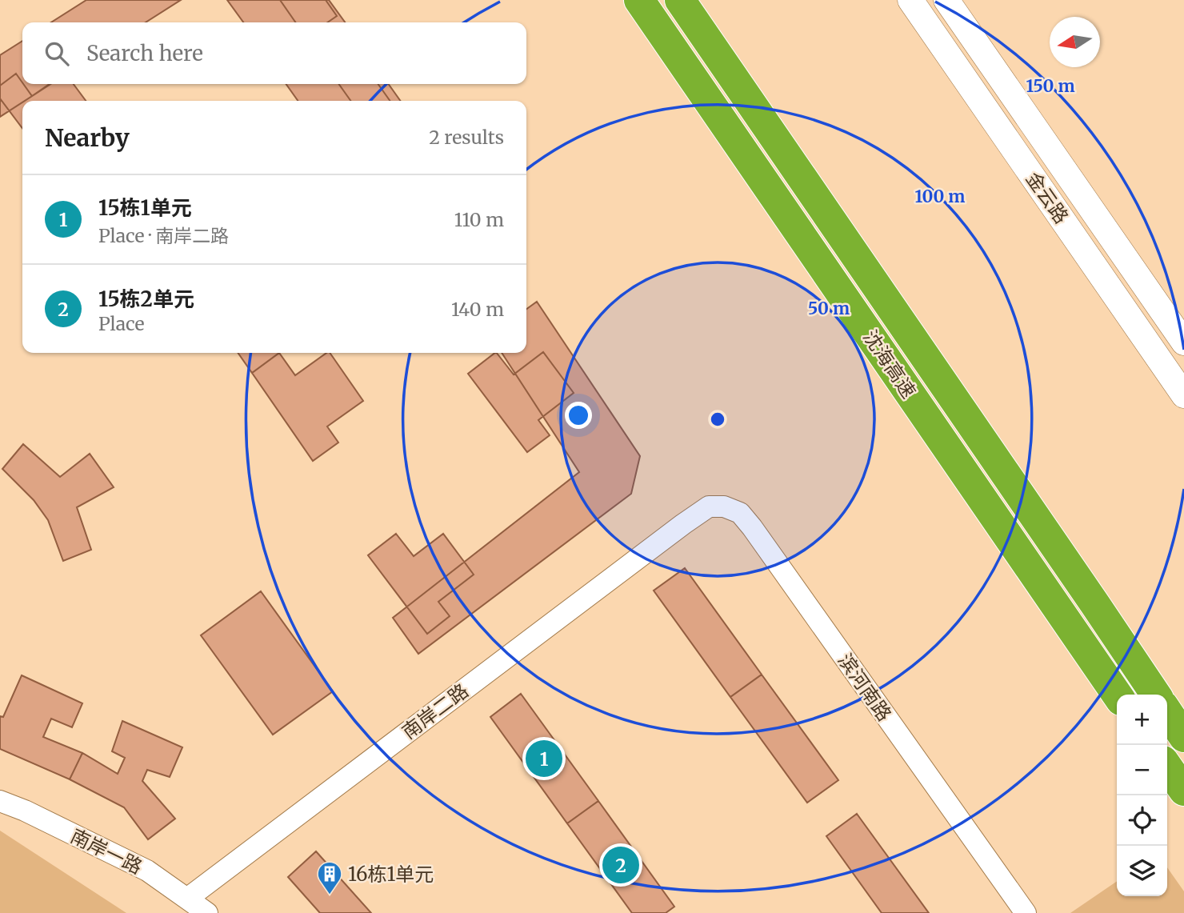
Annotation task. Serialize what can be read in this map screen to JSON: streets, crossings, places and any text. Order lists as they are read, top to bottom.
{
  "streets": {
    "highway": ["沈海高速"],
    "street": [
      "金云路",
      "滨河南路",
      "南岸二路",
      "南岸一路"
    ]
  },
  "crossings": [
    ["滨河南路", "南岸二路"],
    ["南岸二路", "南岸一路"]
  ],
  "places": {
    "building": ["16栋1单元"]
  },
  "north": "left",
  "page": {
    "search": "Search here",
    "heading": ["Nearby", "2 results"],
    "list": [
      {
        "mark": "1",
        "name": "15栋1单元",
        "note": "Place · 南岸二路",
        "value": "110 m"
      },
      {
        "mark": "2",
        "name": "15栋2单元",
        "note": "Place",
        "value": "140 m"
      }
    ],
    "map_buttons": ["+", "−"],
    "pins": ["1", "2"]
  },
  "rings": ["150 m", "100 m", "50 m"]
}
